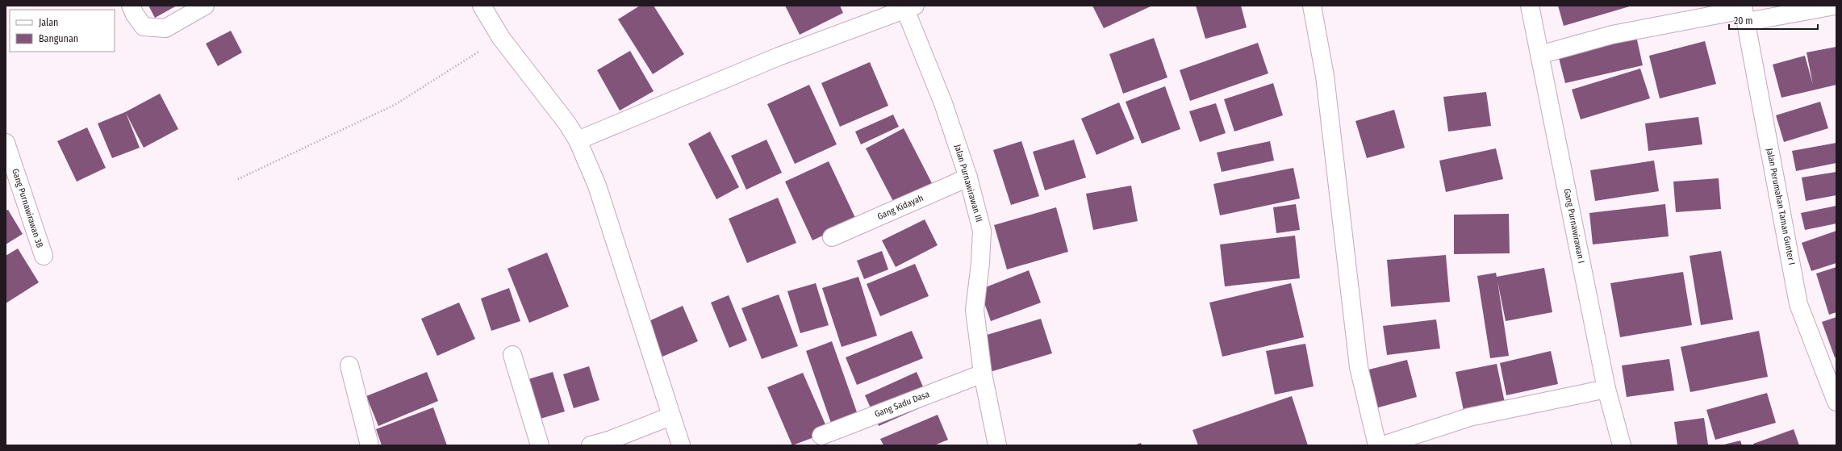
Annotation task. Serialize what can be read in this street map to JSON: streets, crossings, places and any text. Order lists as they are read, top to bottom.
{
  "streets": {
    "street": [
      "Jalan Purnawirawan III",
      "Jalan Perumahan Taman Gunter I",
      "Gang Kidayah",
      "Gang Purnawirawan 3B",
      "Gang Purnawirawan I",
      "Gang Sadu Dasa"
    ]
  },
  "crossings": [
    ["Jalan Purnawirawan III", "Gang Kidayah"],
    ["Jalan Purnawirawan III", "Gang Sadu Dasa"]
  ],
  "legend": ["Jalan", "Bangunan"],
  "scale_bar": "20 m"
}
